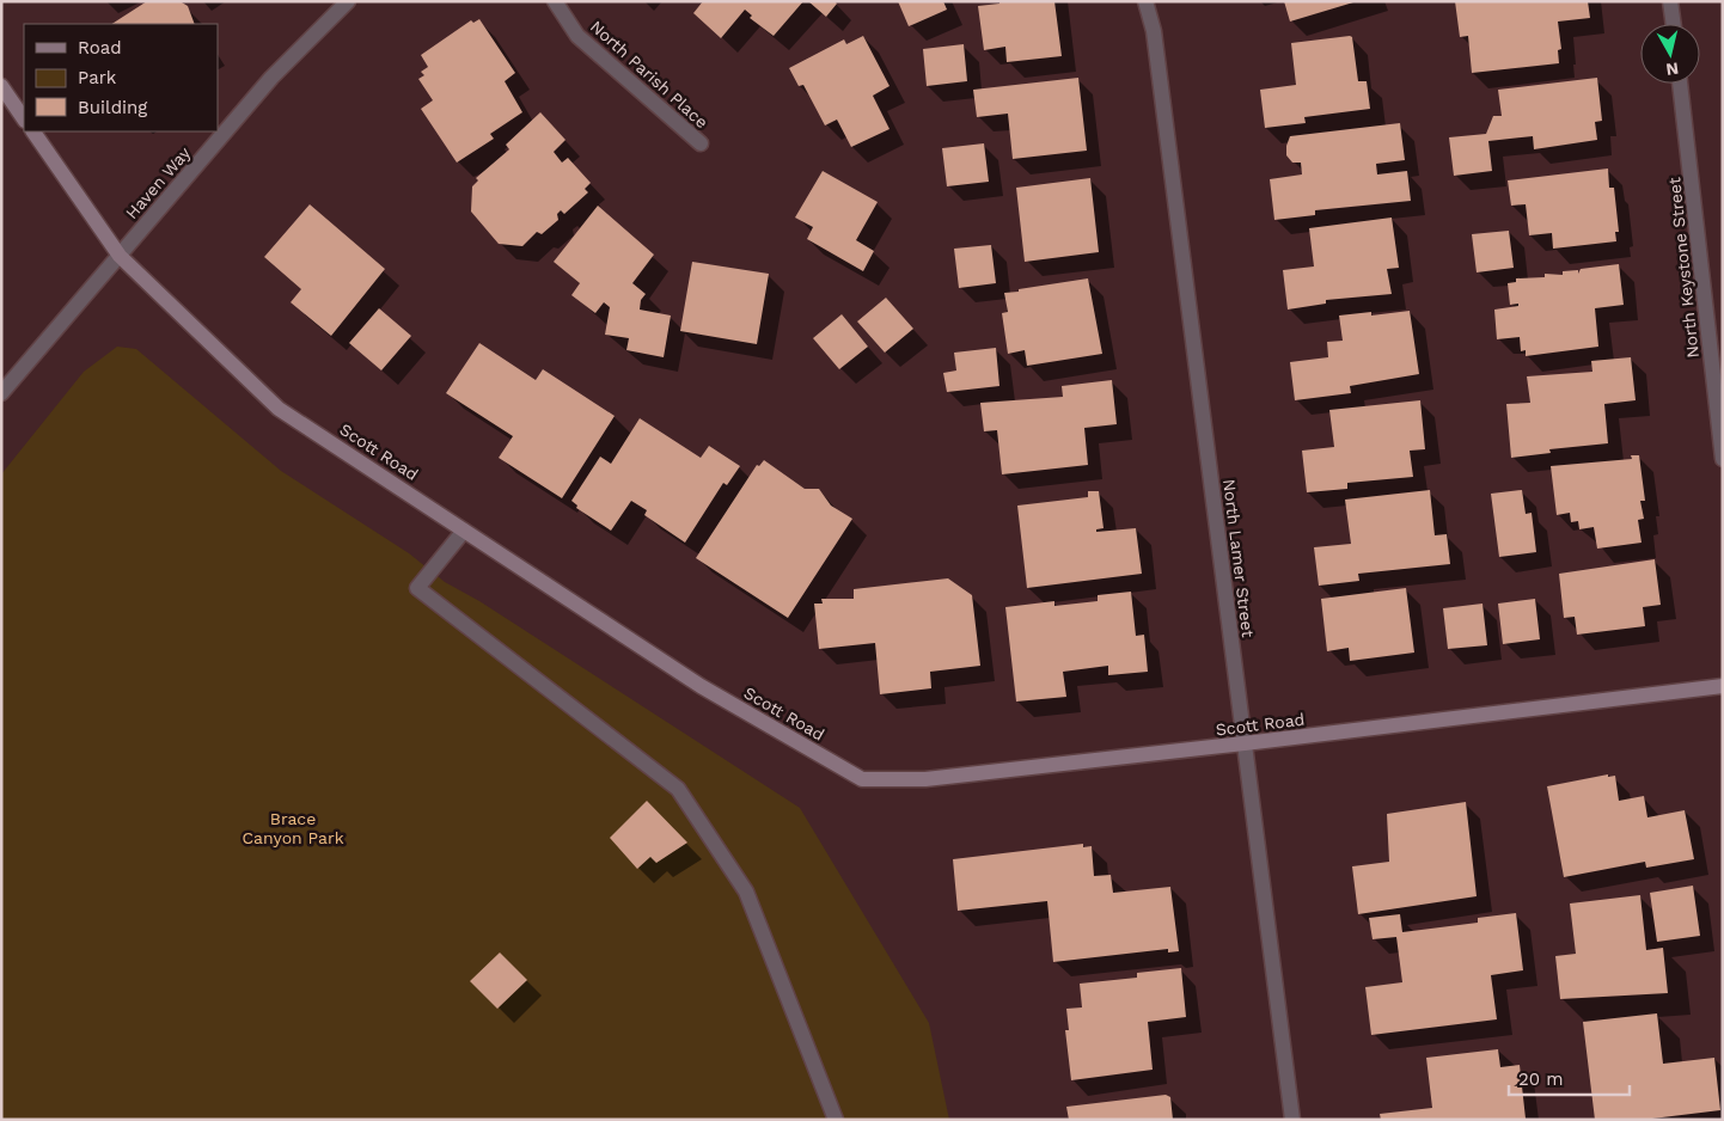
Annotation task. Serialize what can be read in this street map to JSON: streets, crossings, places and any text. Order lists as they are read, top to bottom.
{
  "streets": {
    "street": [
      "North Parish Place",
      "Haven Way",
      "North Keystone Street",
      "Scott Road",
      "North Lamer Street"
    ]
  },
  "crossings": [
    ["Haven Way", "Scott Road"],
    ["Scott Road", "North Lamer Street"]
  ],
  "parks": ["Brace Canyon Park"],
  "legend": ["Road", "Park", "Building"],
  "scale_bar": "20 m",
  "north": "bottom"
}
